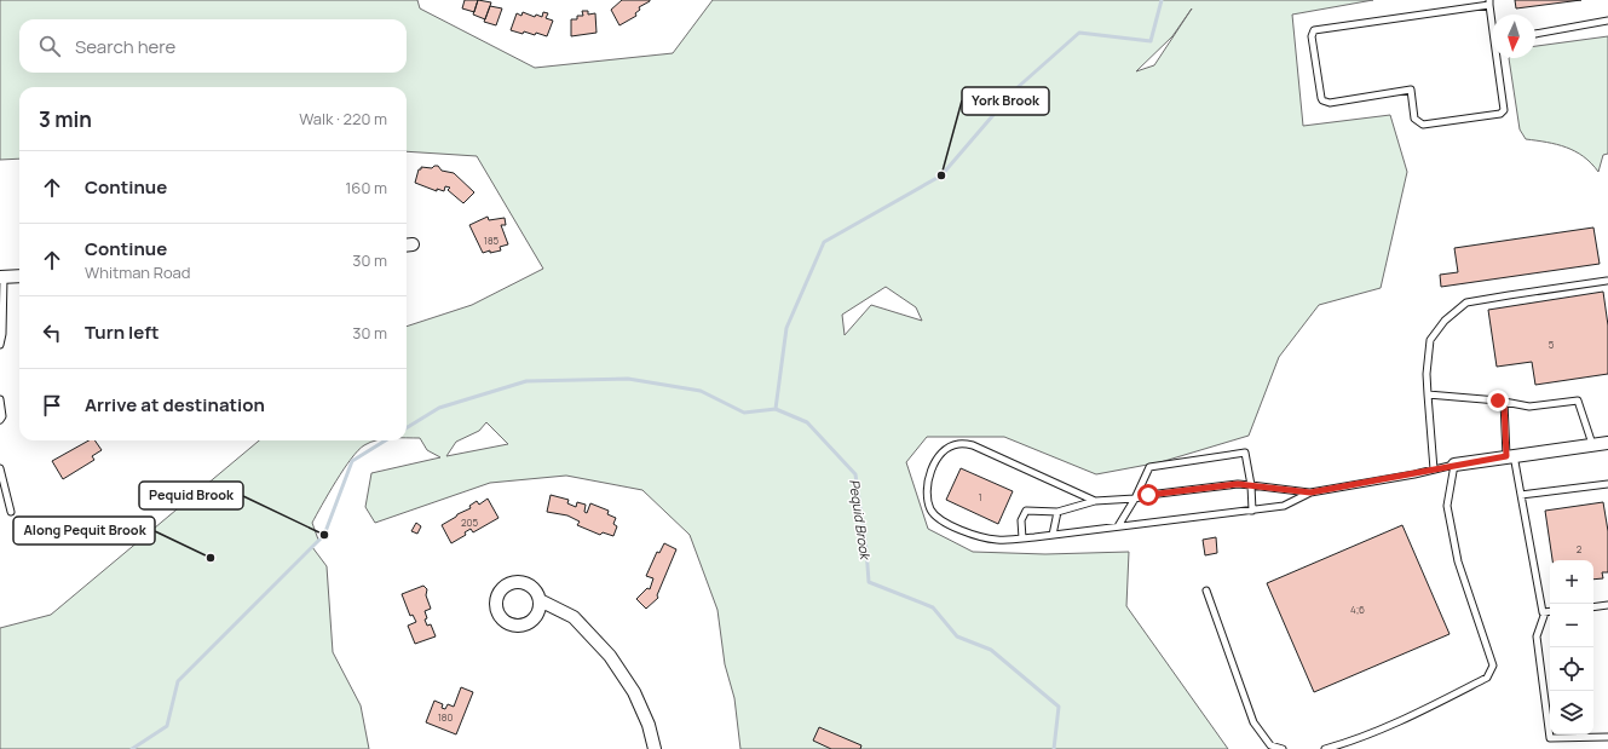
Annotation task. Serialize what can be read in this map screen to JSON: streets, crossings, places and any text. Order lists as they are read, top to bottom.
{
  "water": ["Pequid Brook"],
  "places": ["York Brook", "Pequid Brook", "Along Pequit Brook"],
  "house_numbers": [
    "185",
    "5",
    "1",
    "205",
    "2",
    "4;6",
    "180"
  ],
  "north": "bottom",
  "page": {
    "search": "Search here",
    "heading": ["3 min", "Walk · 220 m"],
    "list": [
      ["Continue", "160 m"],
      ["Continue", "Whitman Road", "30 m"],
      ["Turn left", "30 m"],
      "Arrive at destination"
    ],
    "map_buttons": ["+", "−"]
  }
}
